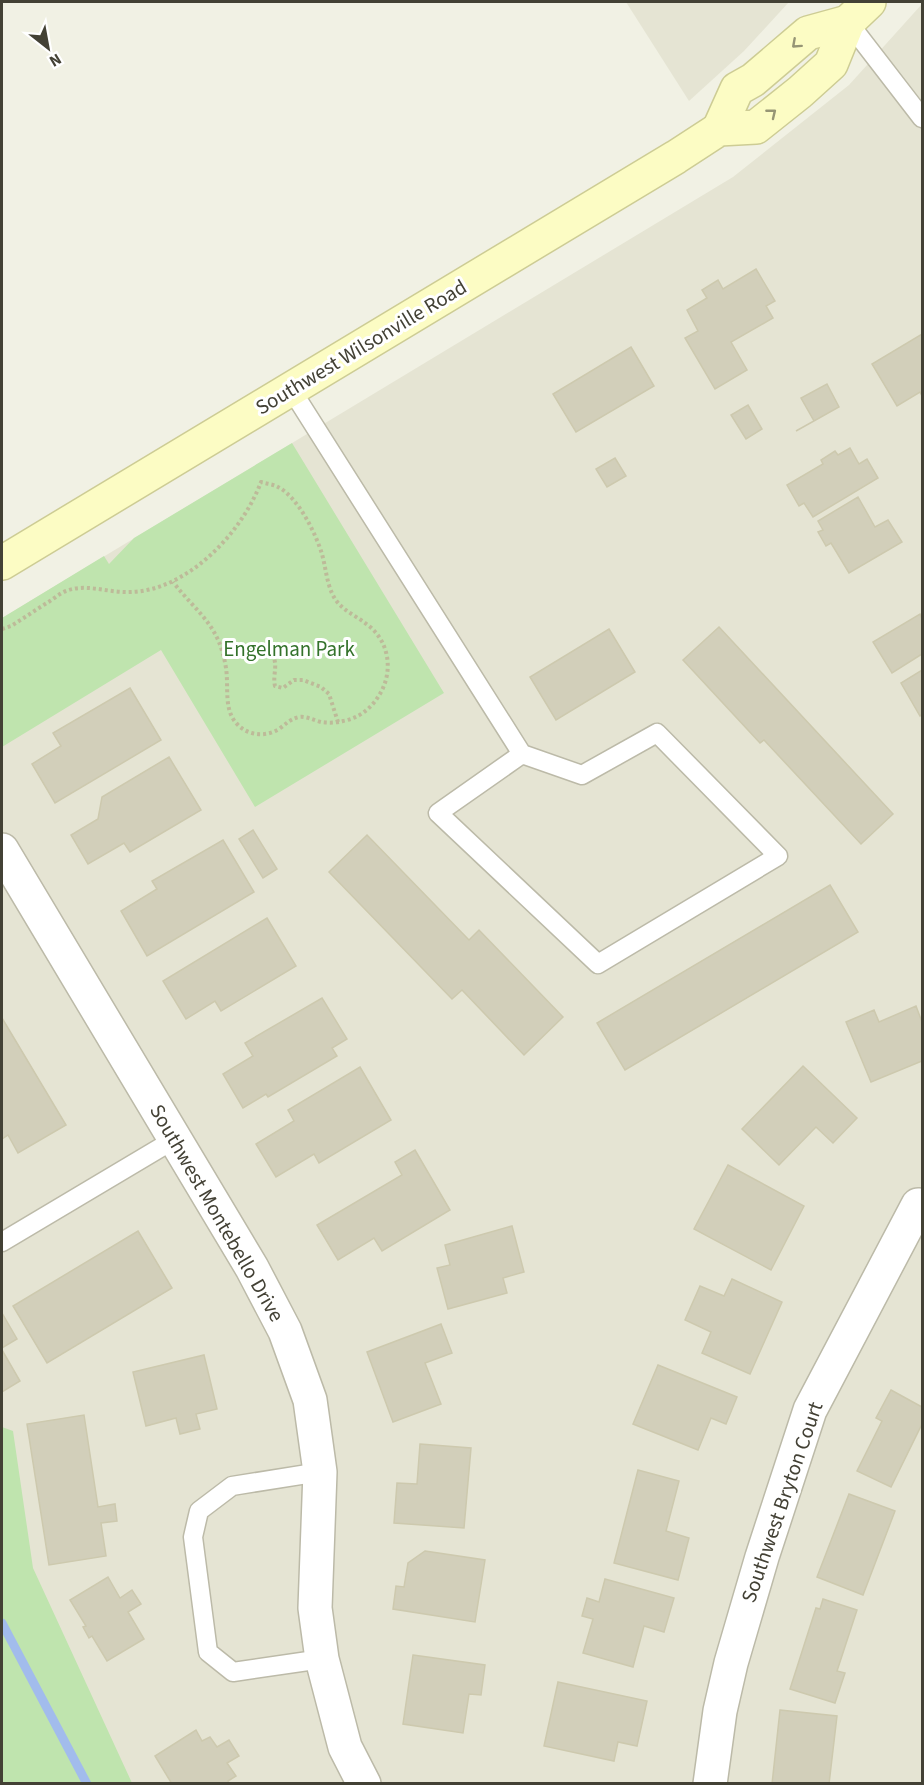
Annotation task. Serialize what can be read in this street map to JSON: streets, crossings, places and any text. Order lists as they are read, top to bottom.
{
  "streets": {
    "main road": ["Southwest Wilsonville Road"],
    "street": ["Southwest Montebello Drive", "Southwest Bryton Court"]
  },
  "parks": ["Engelman Park"],
  "north": "bottom right"
}
